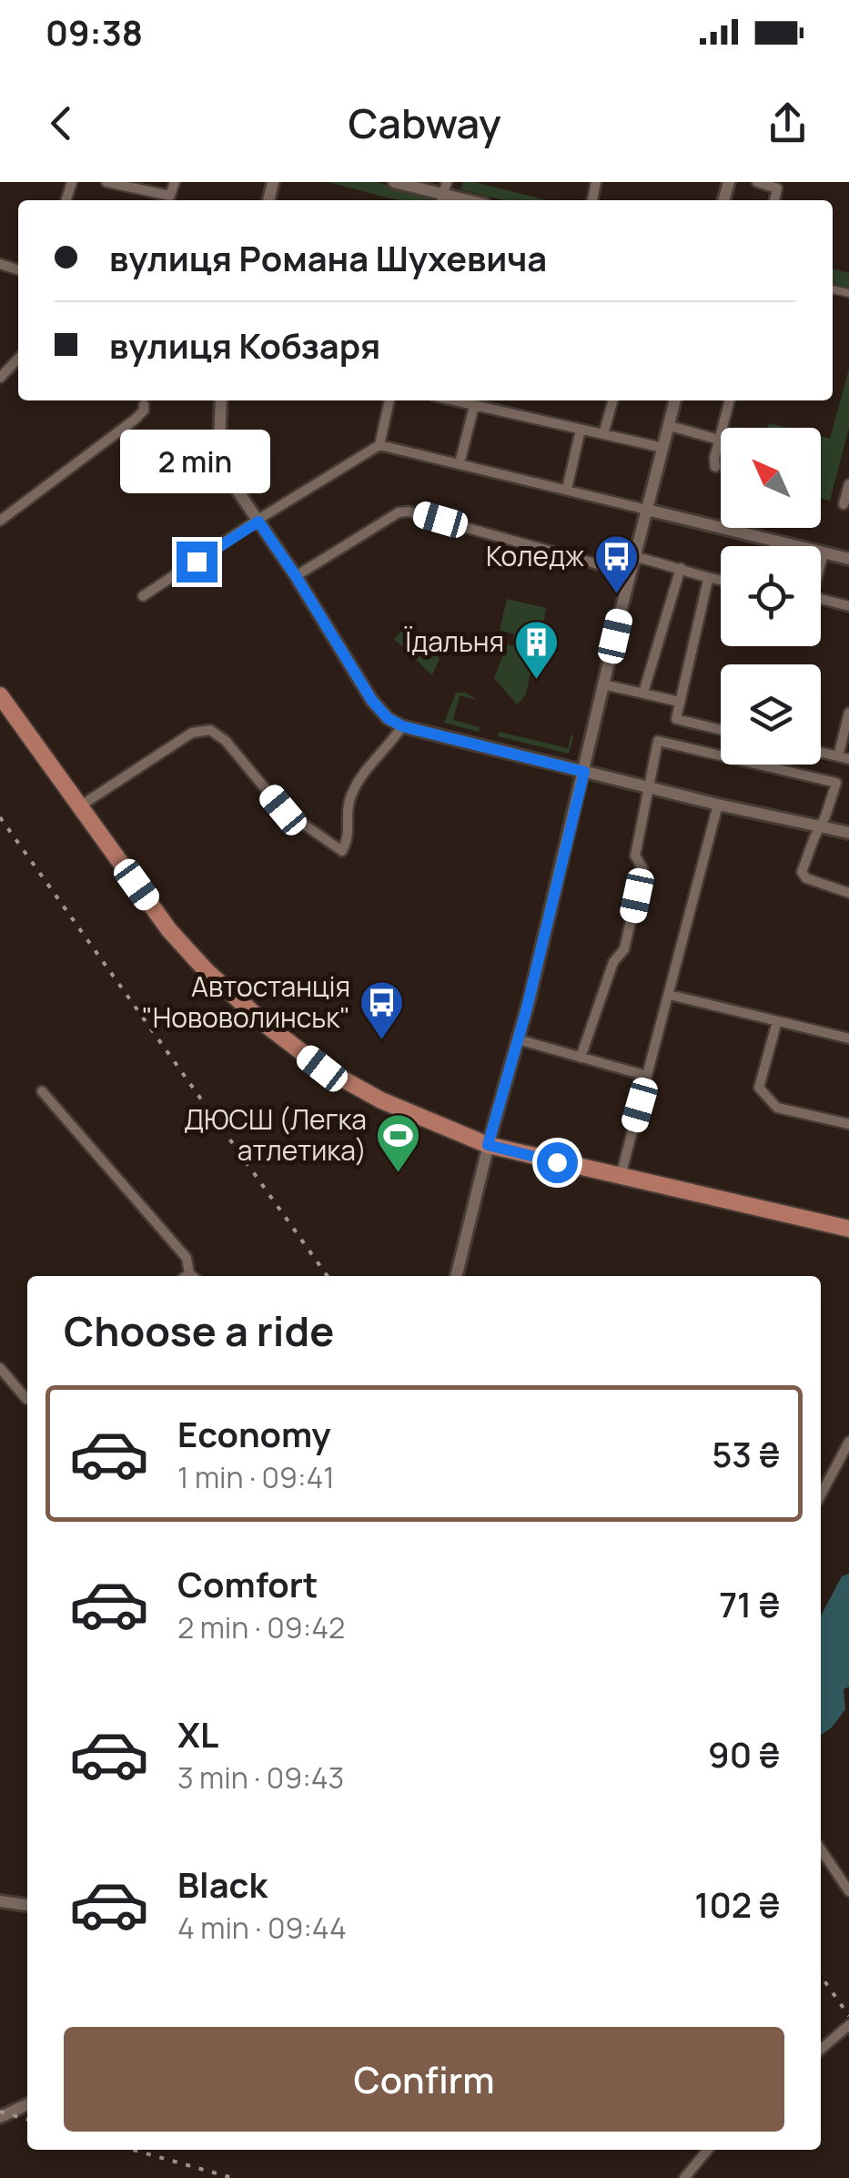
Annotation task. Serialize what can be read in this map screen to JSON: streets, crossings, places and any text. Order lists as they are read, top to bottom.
{
  "places": {
    "bus stop": ["Коледж", "Автостанція \"Нововолинськ\""],
    "building": ["Їдальня"],
    "sports": ["ДЮСШ (Легка атлетика)"]
  },
  "north": "top left",
  "page": {
    "status": "09:38",
    "header": "Cabway",
    "banner": ["вулиця Романа Шухевича", "вулиця Кобзаря"],
    "bubble": "2 min",
    "heading": "Choose a ride",
    "list": [
      {
        "name": "Economy",
        "note": "1 min · 09:41",
        "value": "53 ₴"
      },
      {
        "name": "Comfort",
        "note": "2 min · 09:42",
        "value": "71 ₴"
      },
      {
        "name": "XL",
        "note": "3 min · 09:43",
        "value": "90 ₴"
      },
      {
        "name": "Black",
        "note": "4 min · 09:44",
        "value": "102 ₴"
      }
    ],
    "buttons": "Confirm"
  }
}
